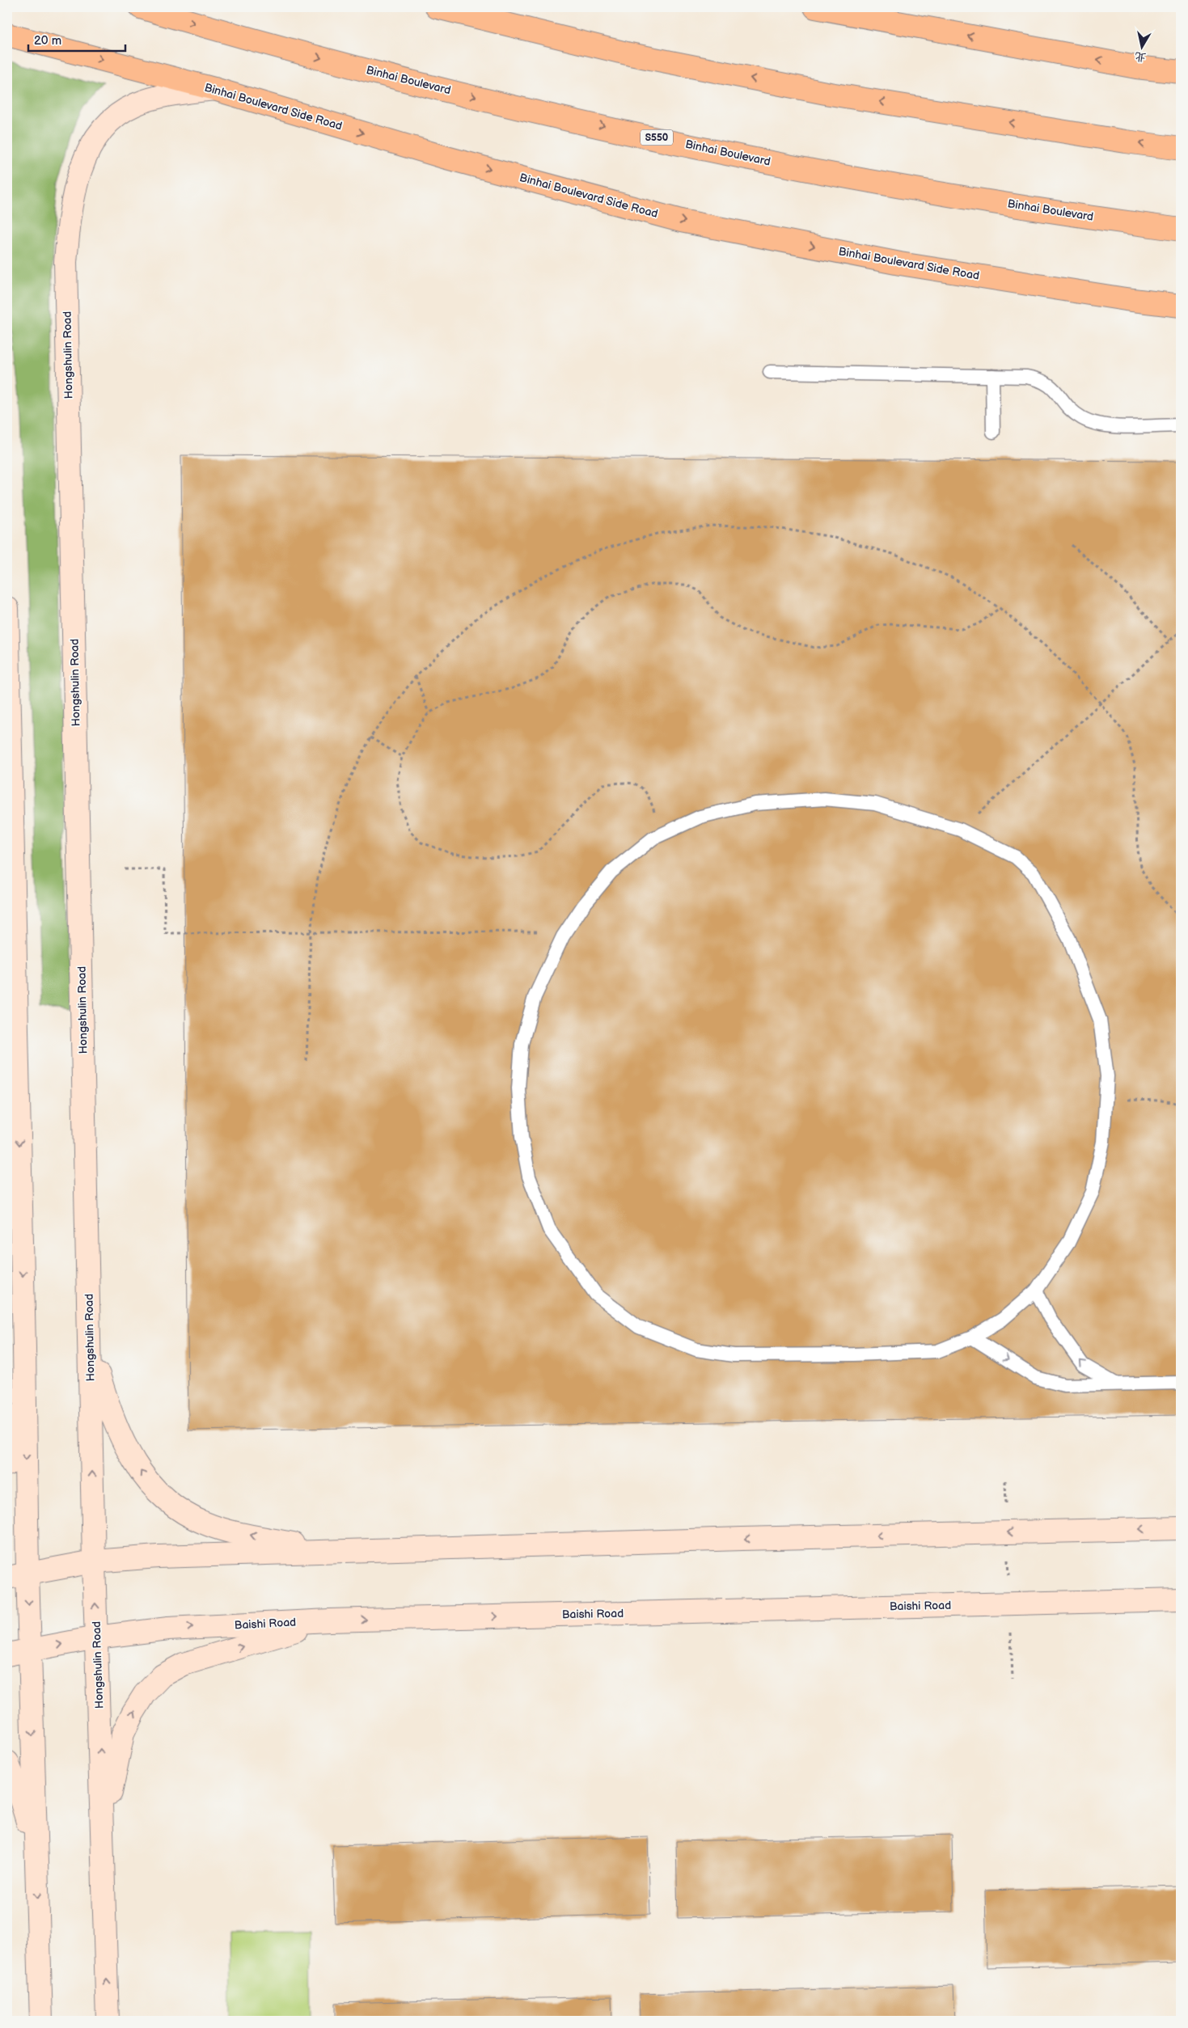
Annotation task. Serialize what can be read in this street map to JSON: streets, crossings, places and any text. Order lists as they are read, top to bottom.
{
  "streets": {
    "main road": ["Binhai Boulevard", "Binhai Boulevard Side Road", "S550"],
    "street": ["Hongshulin Road", "Baishi Road"]
  },
  "crossings": [
    ["Binhai Boulevard Side Road", "Hongshulin Road"],
    ["Hongshulin Road", "Baishi Road"]
  ],
  "scale_bar": "20 m",
  "north": "bottom"
}
